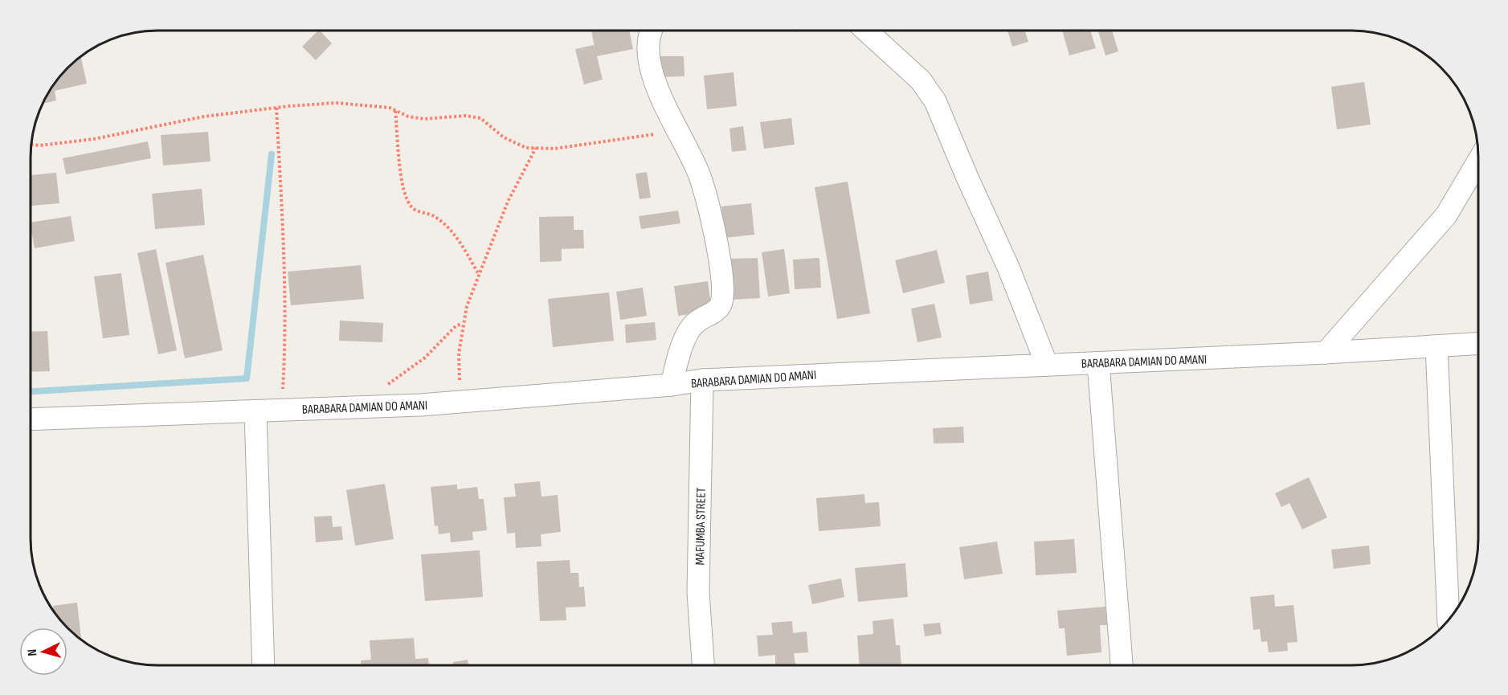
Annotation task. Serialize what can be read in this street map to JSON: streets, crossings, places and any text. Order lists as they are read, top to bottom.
{
  "streets": {
    "street": ["BARABARA DAMIAN DO AMANI", "MAFUMBA STREET"]
  },
  "crossings": [
    ["BARABARA DAMIAN DO AMANI", "MAFUMBA STREET"]
  ],
  "north": "left"
}
